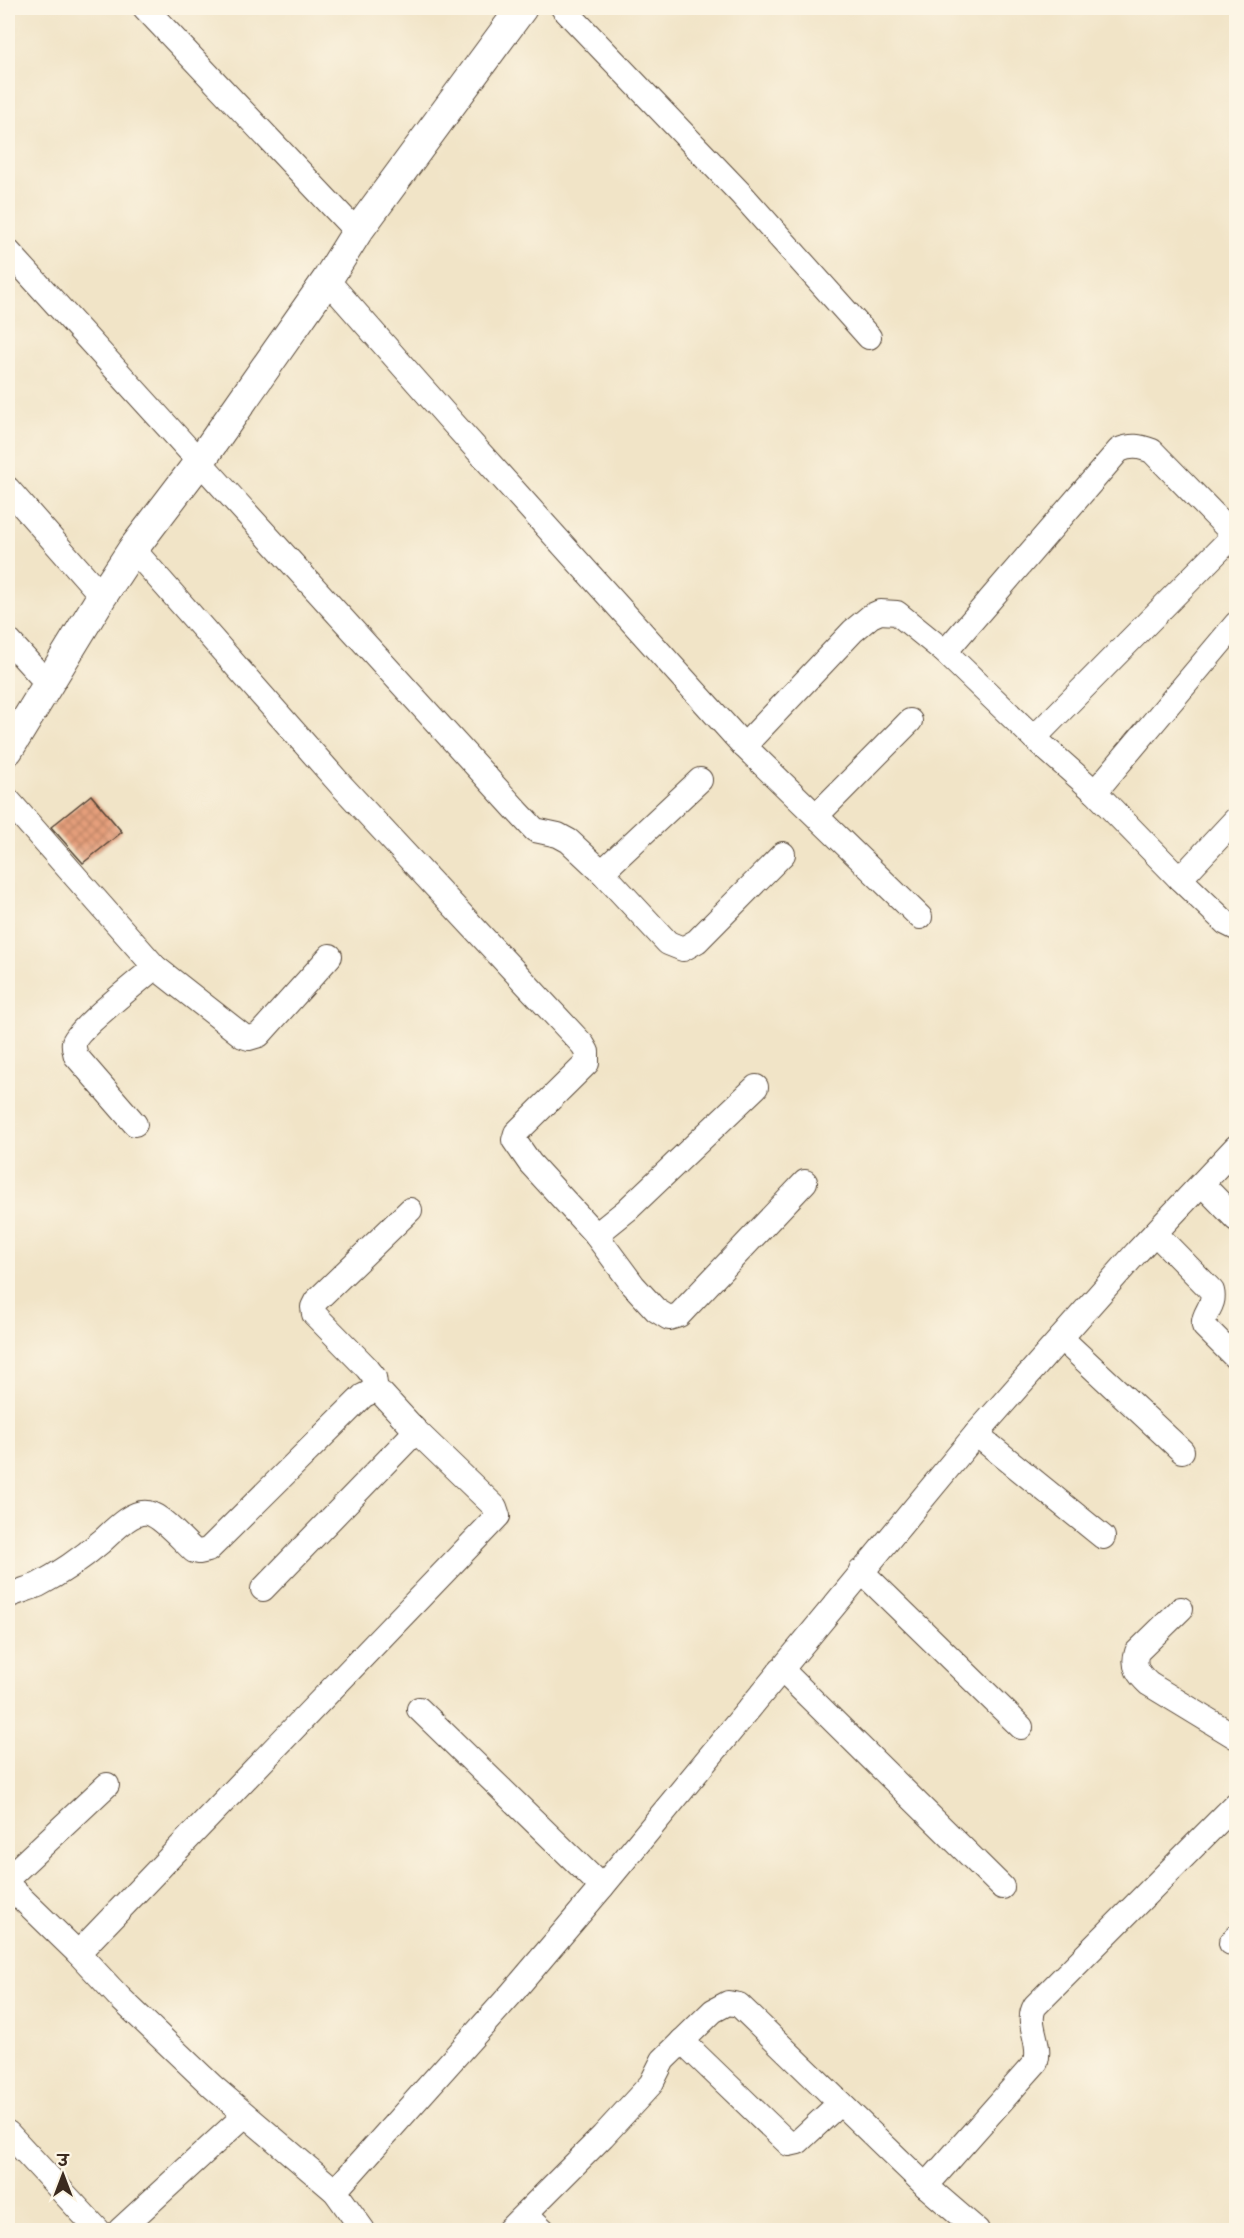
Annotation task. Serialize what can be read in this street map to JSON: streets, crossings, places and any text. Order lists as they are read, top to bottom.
{
  "north": "top"
}
